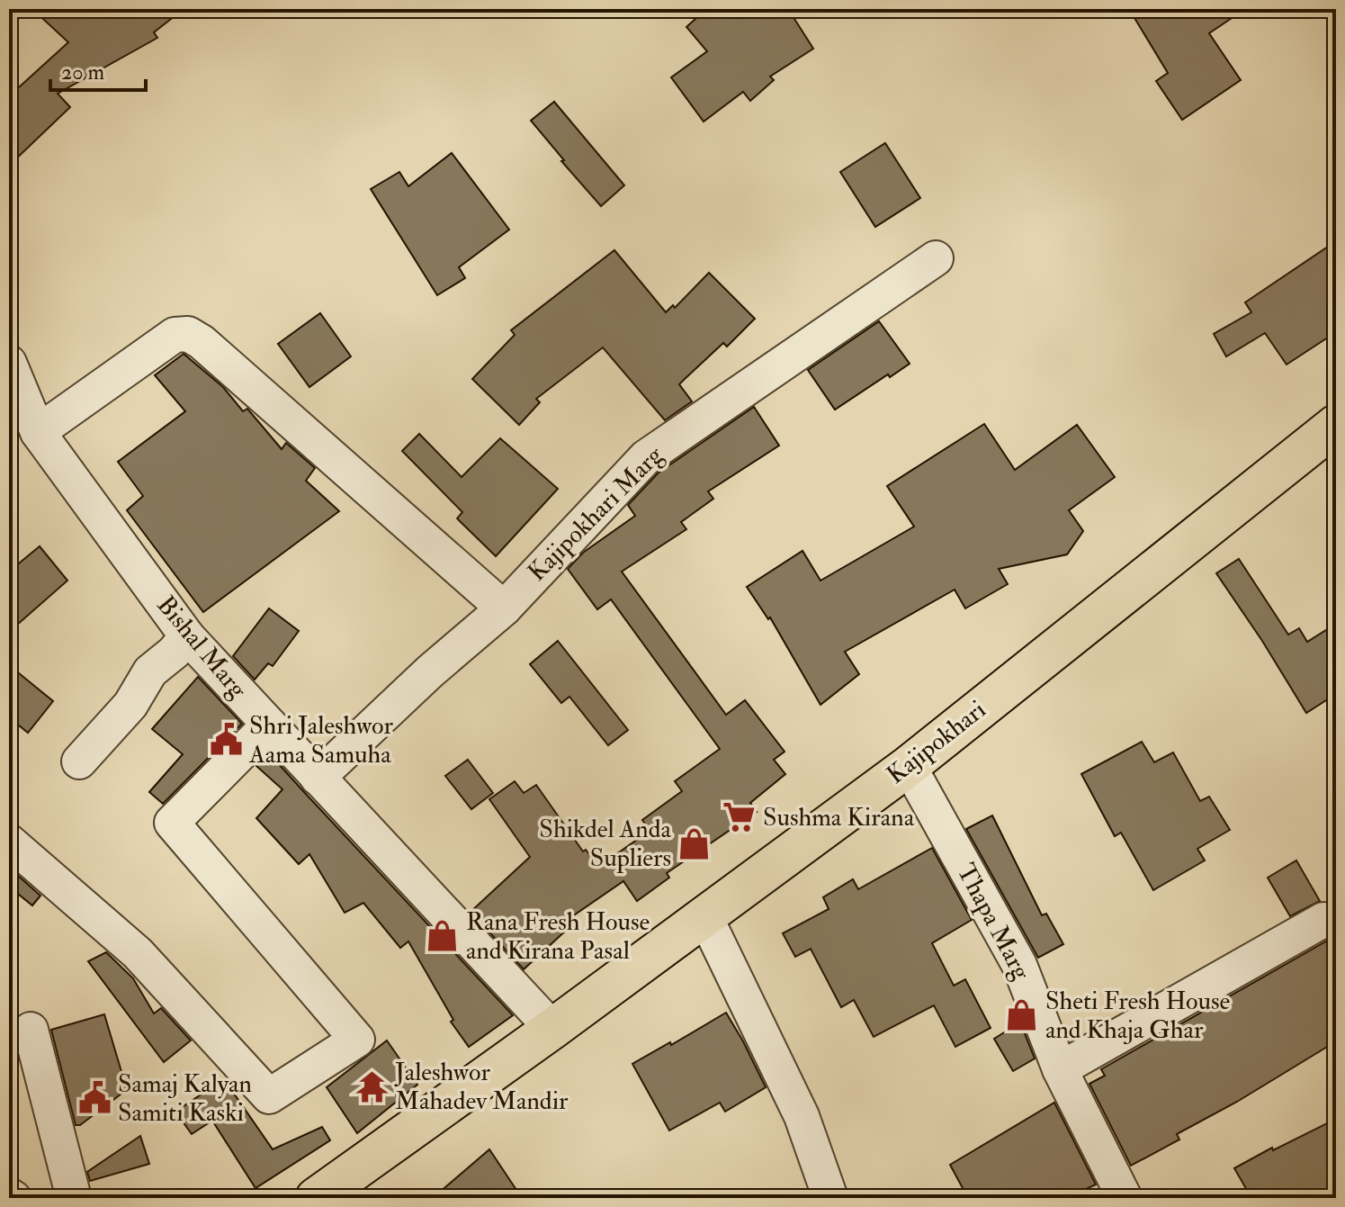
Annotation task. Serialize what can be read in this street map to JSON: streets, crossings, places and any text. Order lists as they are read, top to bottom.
{
  "streets": {
    "main road": ["Kajipokhari"],
    "street": ["Kajipokhari Marg", "Bishal Marg", "Thapa Marg"]
  },
  "crossings": [
    ["Kajipokhari Marg", "Bishal Marg"],
    ["Bishal Marg", "Kajipokhari"],
    ["Kajipokhari", "Thapa Marg"]
  ],
  "places": {
    "public building": ["Shri Jaleshwor Aama Samuha", "Samaj Kalyan Samiti Kaski"],
    "supermarket": ["Sushma Kirana"],
    "shop": ["Shikdel Anda Supliers", "Rana Fresh House and Kirana Pasal", "Sheti Fresh House and Khaja Ghar"],
    "temple": ["Jaleshwor Mahadev Mandir"]
  },
  "scale_bar": "20 m"
}
